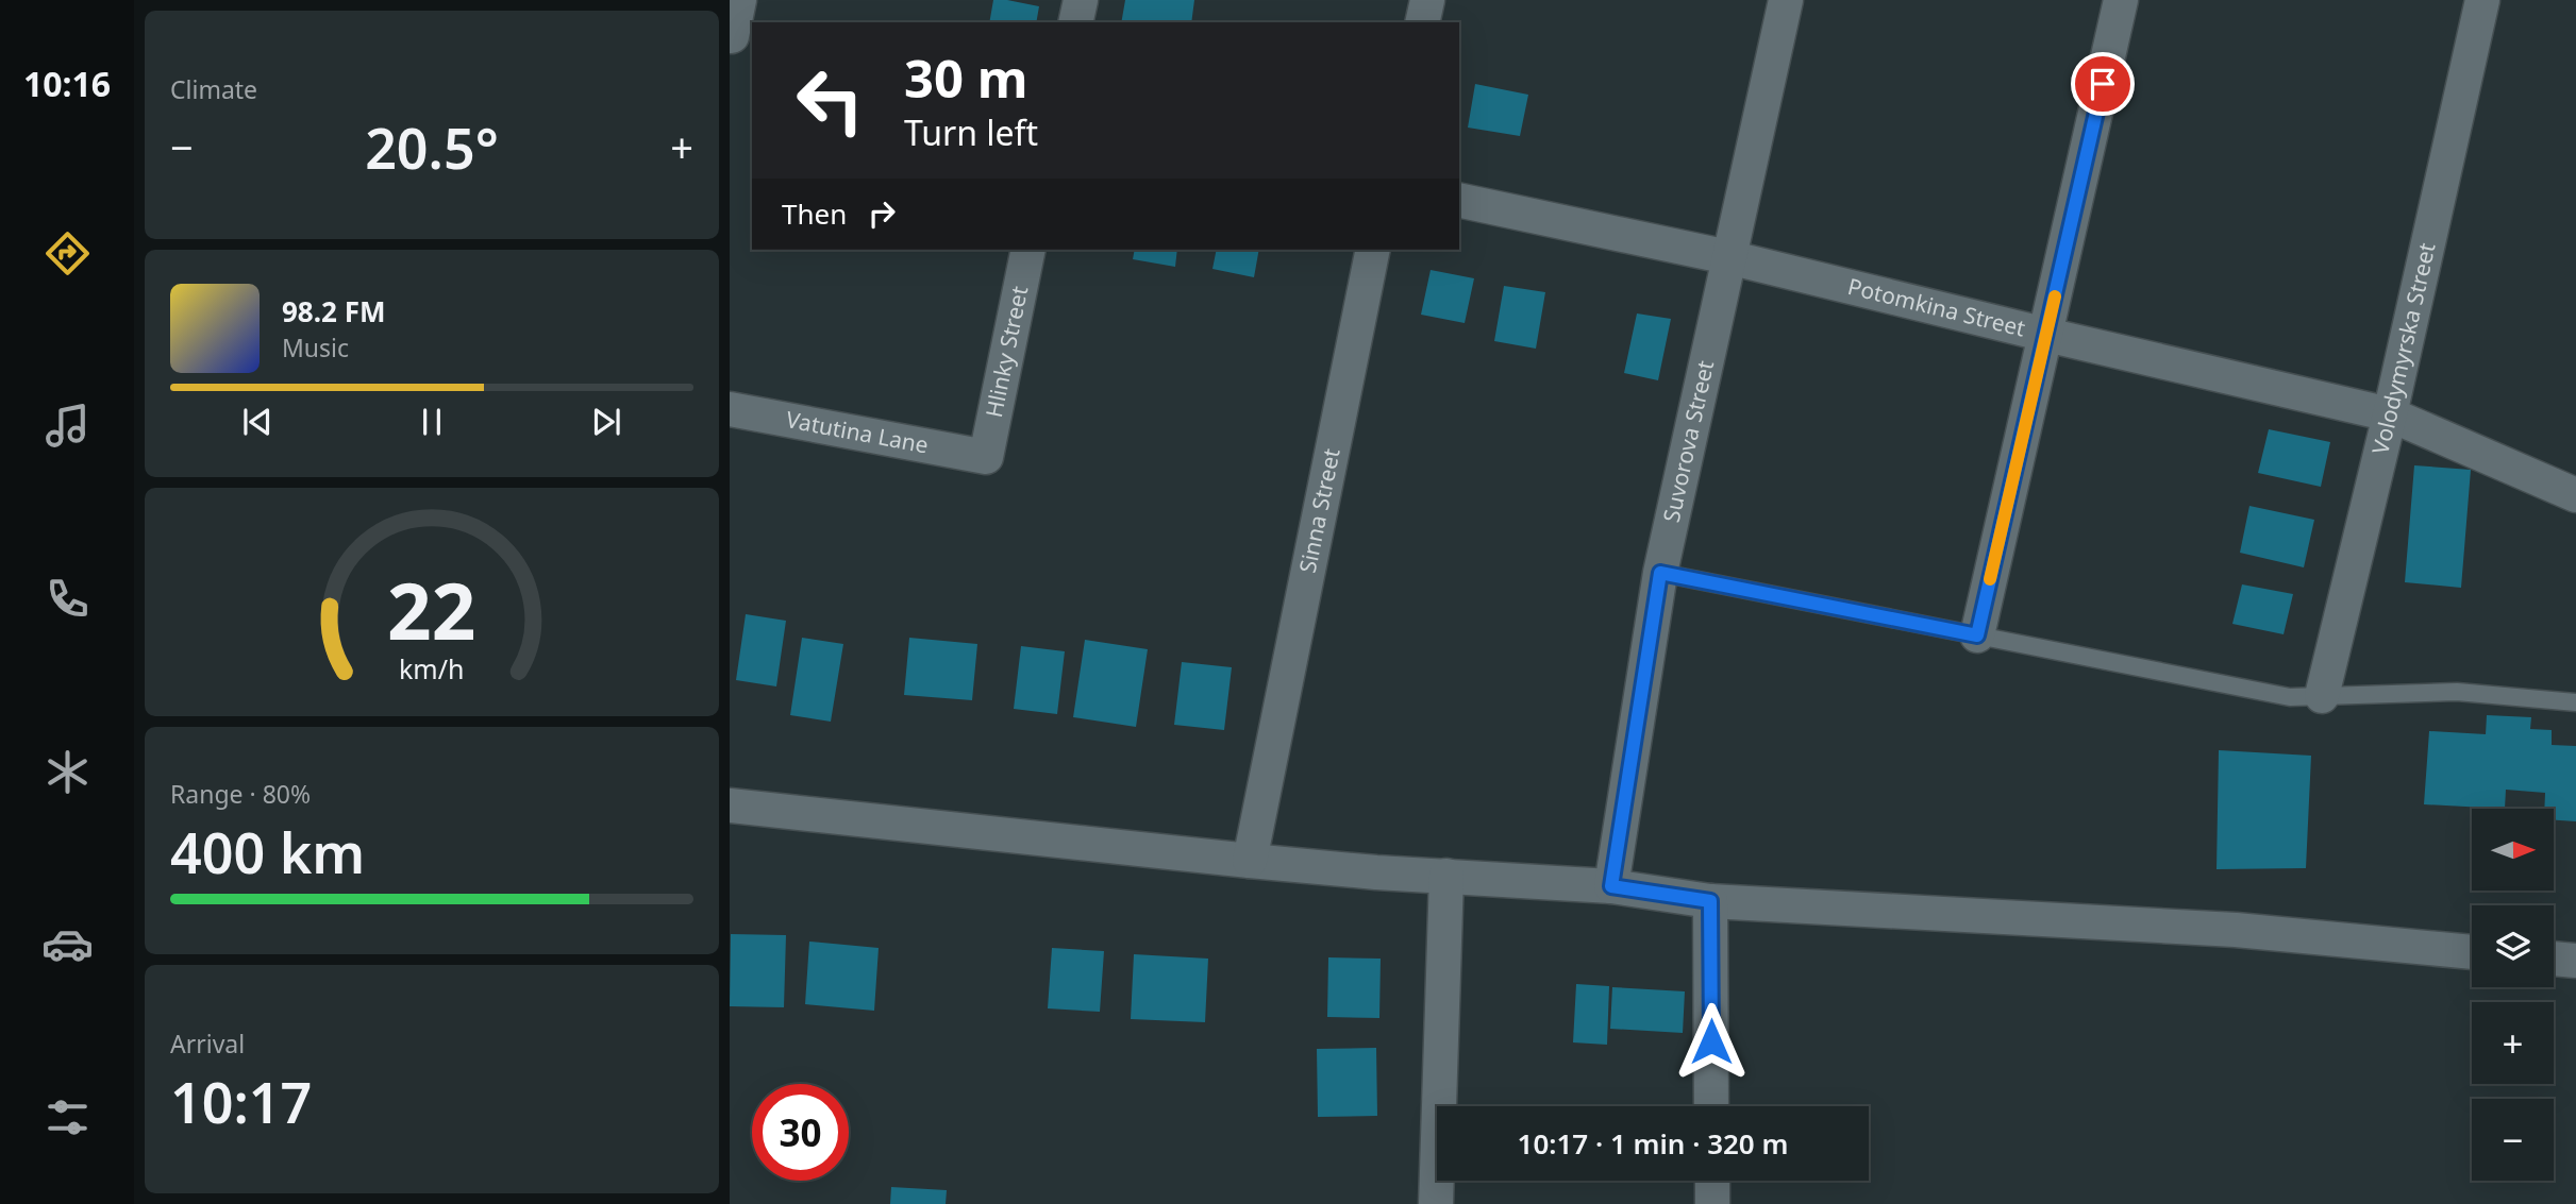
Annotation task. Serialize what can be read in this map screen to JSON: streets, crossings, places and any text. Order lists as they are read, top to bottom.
{
  "streets": {
    "street": [
      "Potomkina Street",
      "Volodymyrska Street",
      "Hlinky Street",
      "Vatutina Lane",
      "Suvorova Street",
      "Sinna Street"
    ]
  },
  "crossings": [
    ["Potomkina Street", "Volodymyrska Street"],
    ["Potomkina Street", "Suvorova Street"],
    ["Hlinky Street", "Vatutina Lane"]
  ],
  "north": "right",
  "page": {
    "tabs": "10:16",
    "tile": [
      "Climate",
      ["Range · 80%", "400 km"],
      ["Arrival", "10:17"]
    ],
    "turn": ["30 m", "Turn left"],
    "heat": ["−", "20.5°", "+"],
    "then": "Then",
    "song": ["98.2 FM", "Music"],
    "map_buttons": ["+", "−"],
    "limit": "30",
    "trip": "10:17 · 1 min · 320 m",
    "gauge": ["22", "km/h"]
  }
}
